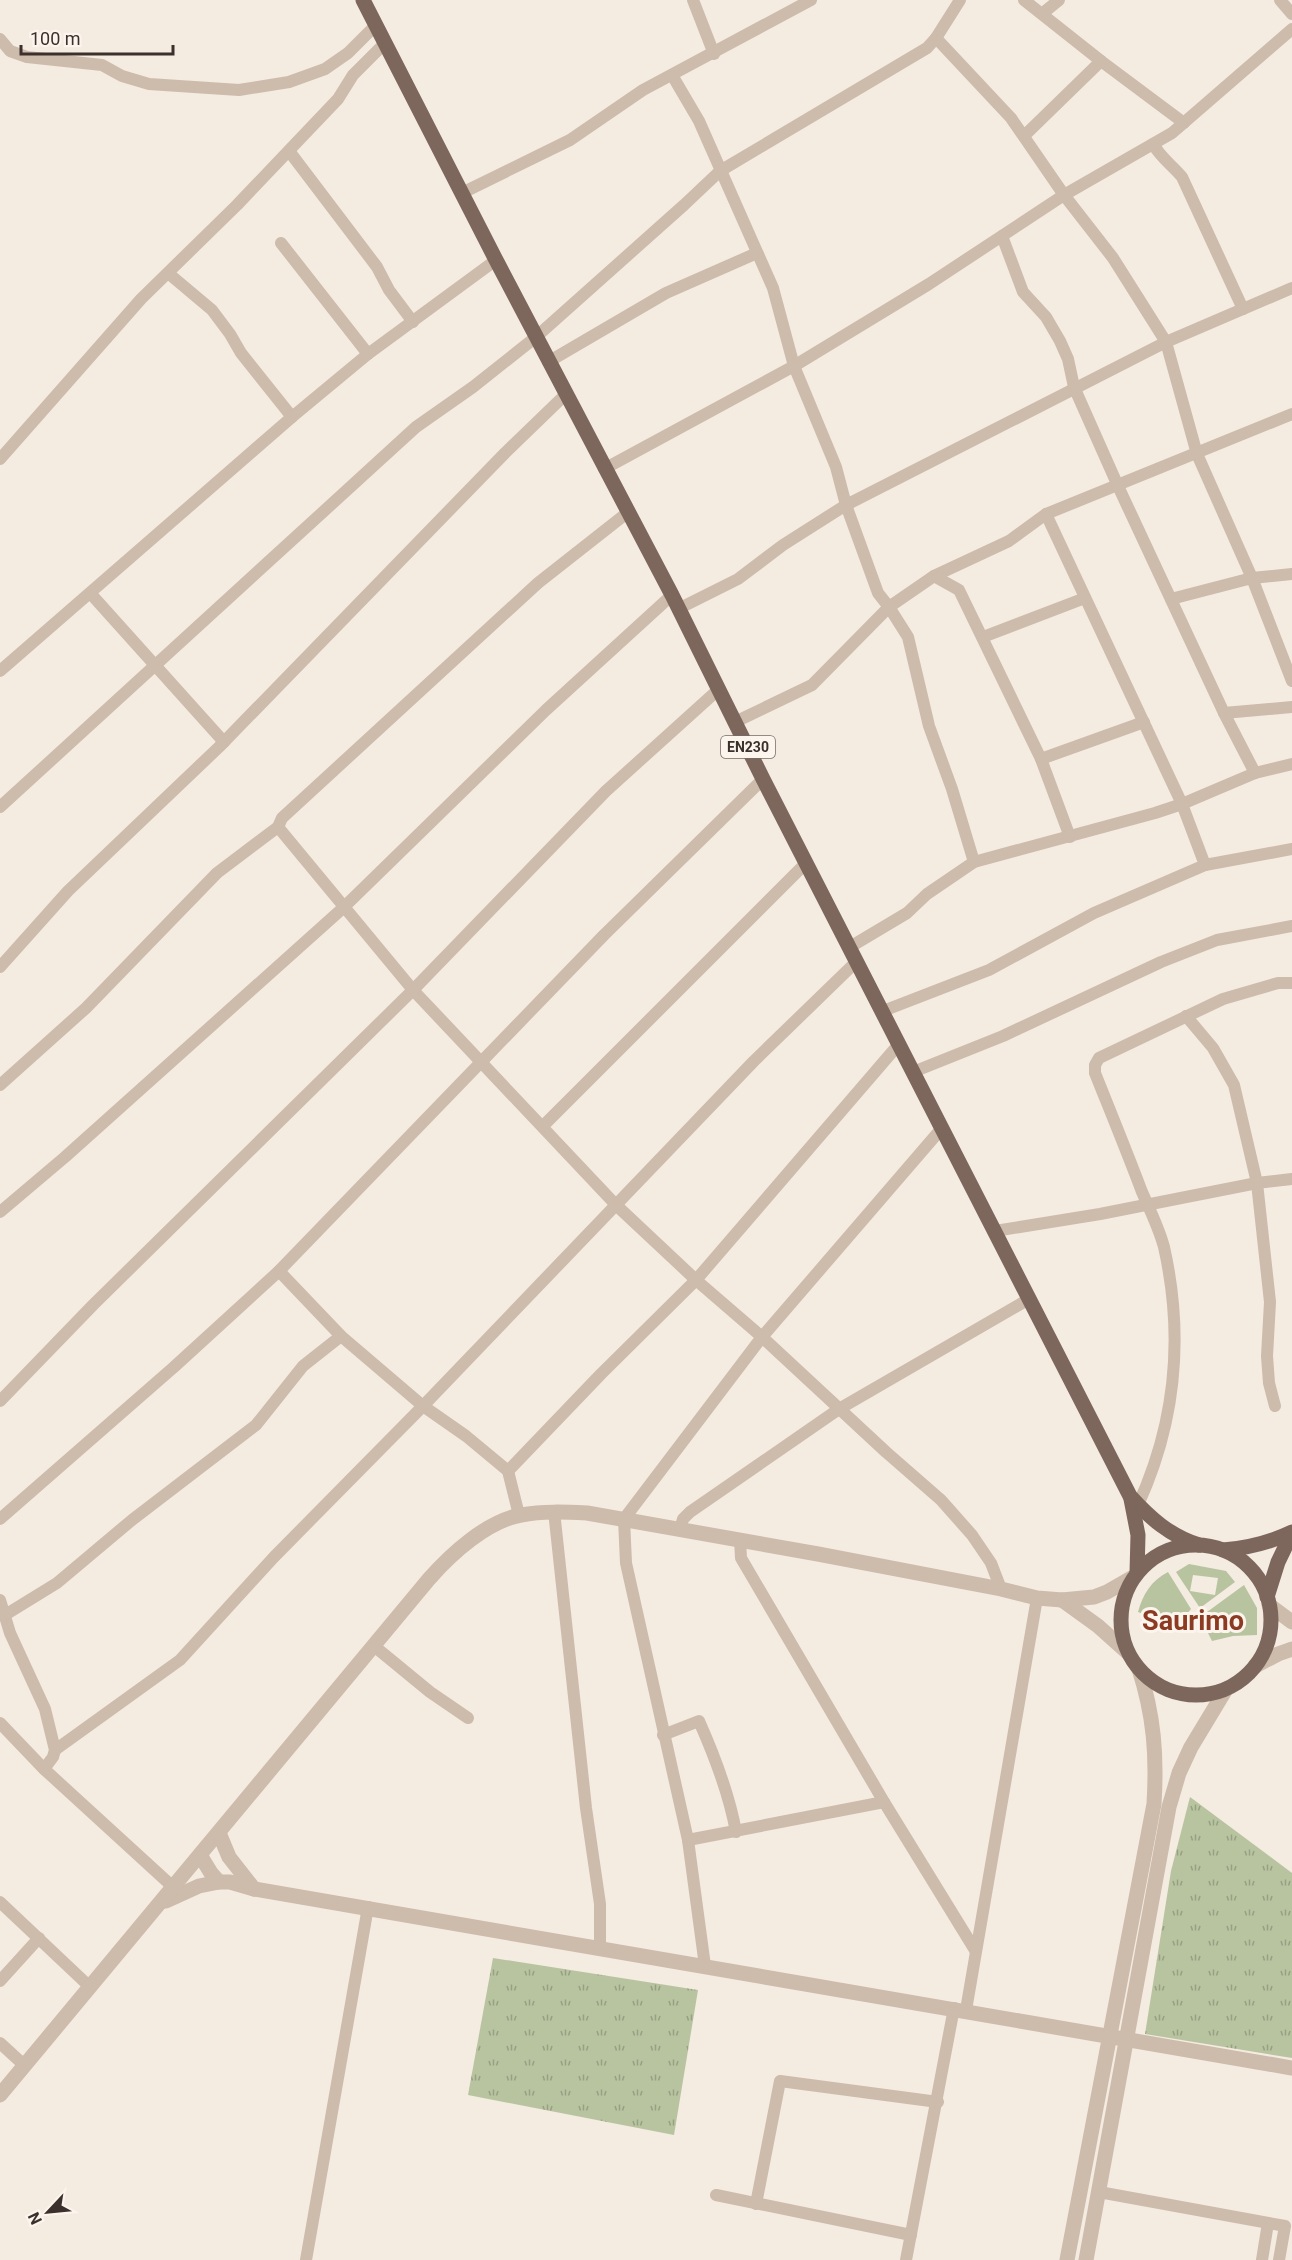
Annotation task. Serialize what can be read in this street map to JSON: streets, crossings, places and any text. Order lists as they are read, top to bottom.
{
  "streets": {
    "main road": ["EN230"]
  },
  "districts": ["Saurimo"],
  "scale_bar": "100 m",
  "north": "bottom left"
}
